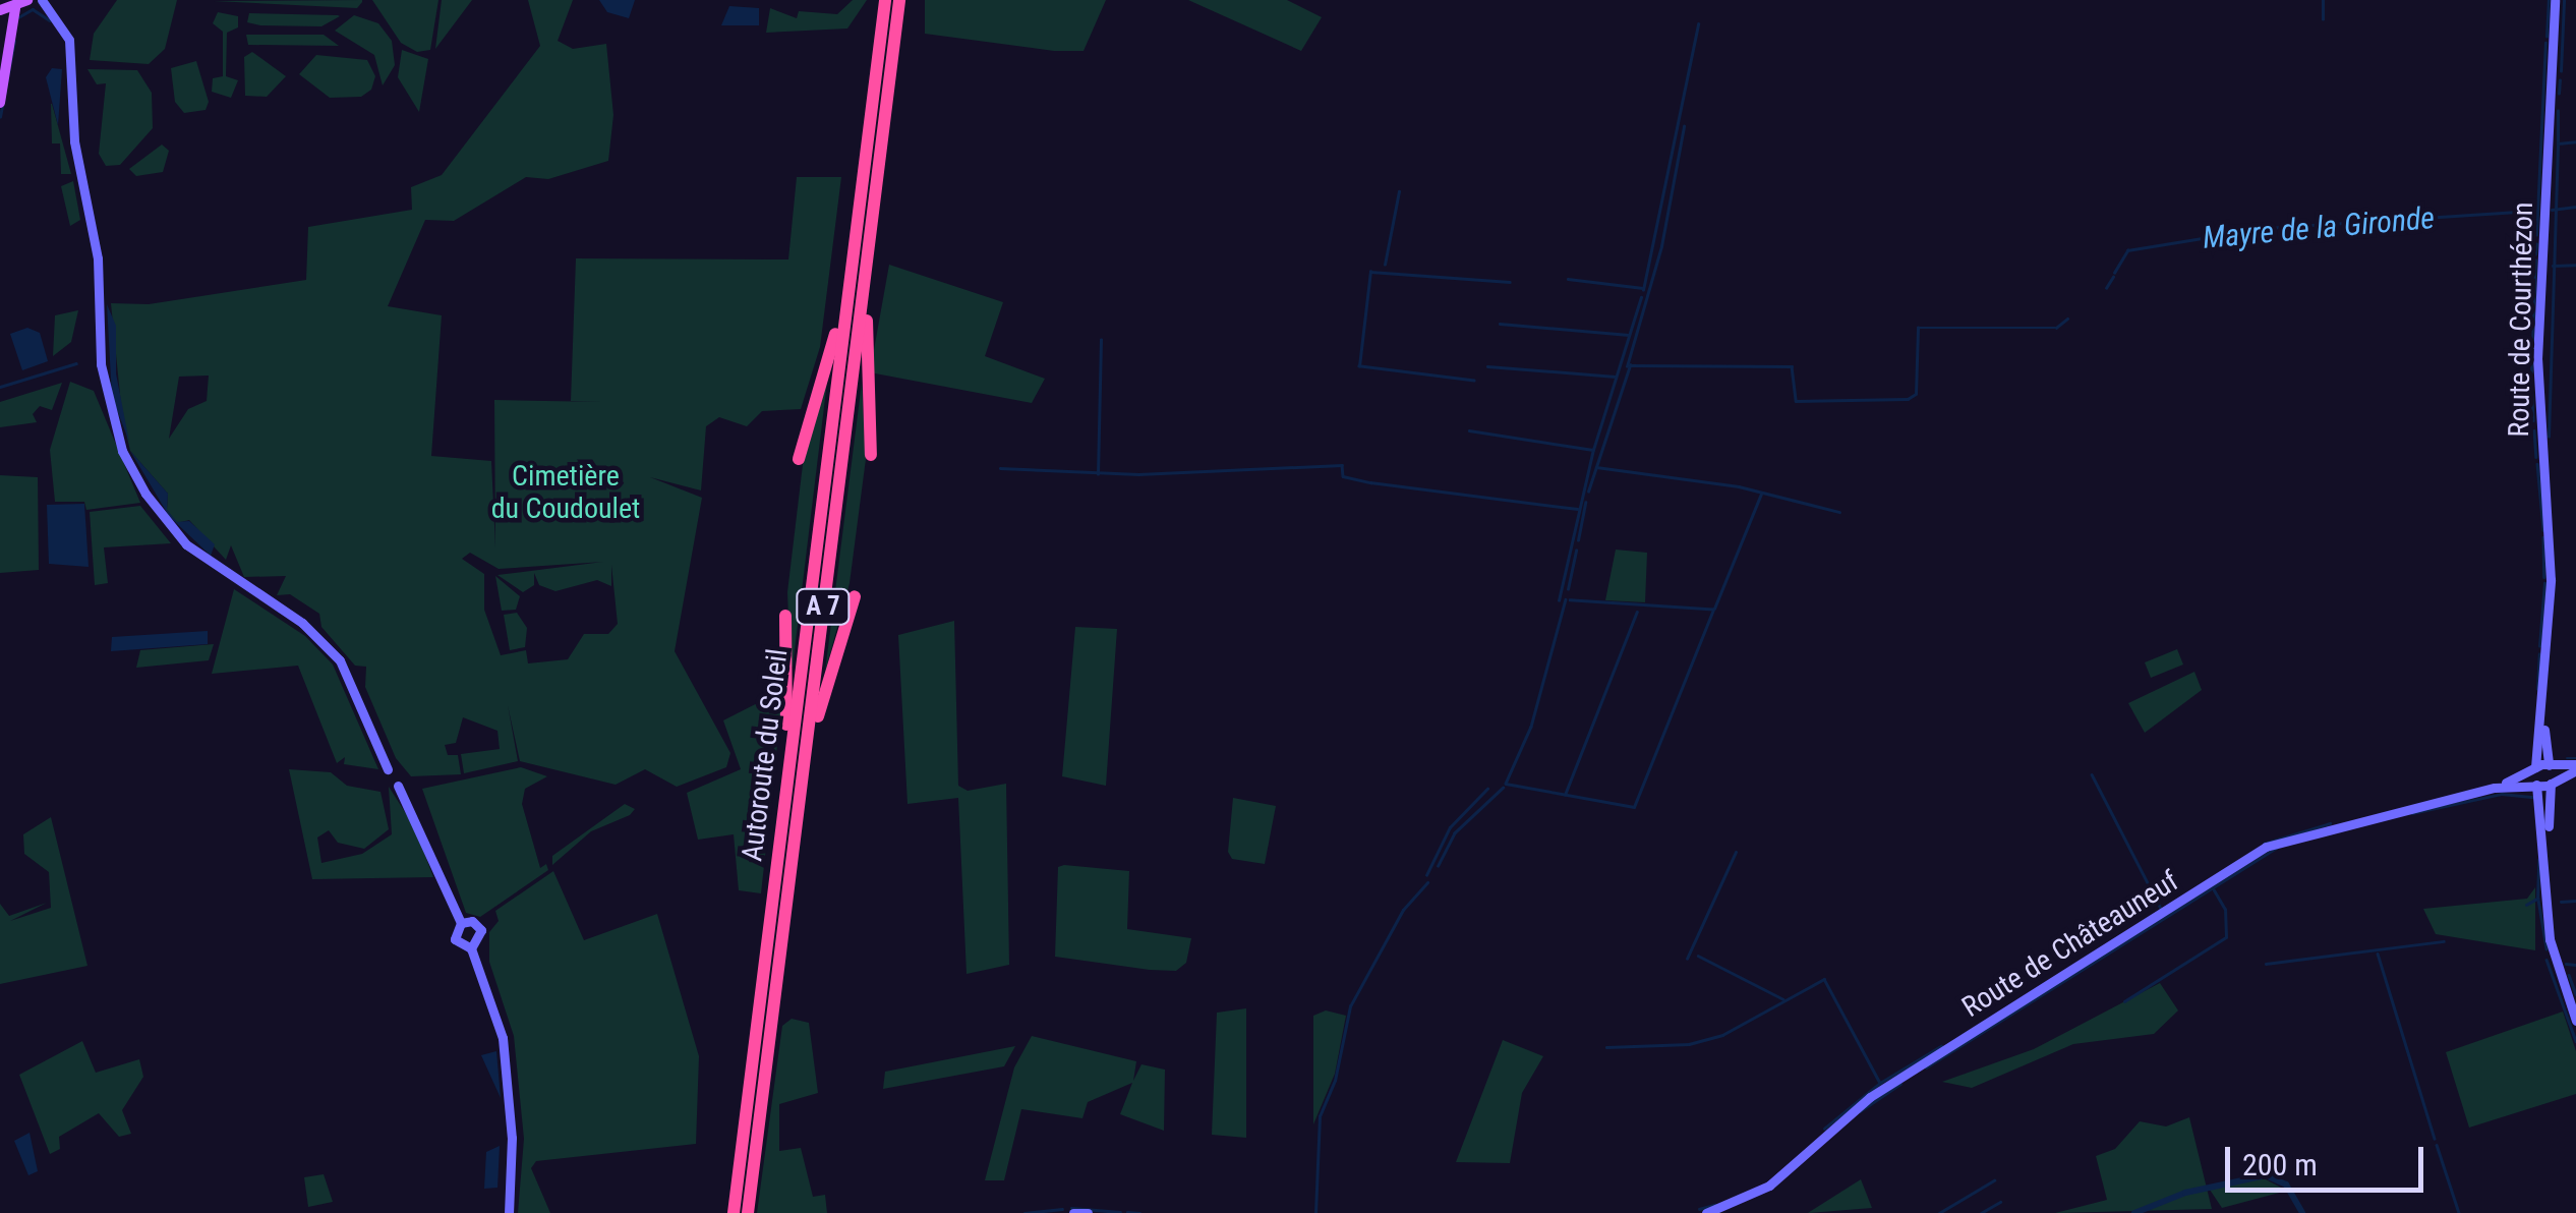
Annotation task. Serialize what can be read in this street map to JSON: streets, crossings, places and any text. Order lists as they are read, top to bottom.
{
  "streets": {
    "highway": ["A 7", "Autoroute du Soleil"],
    "main road": ["Route de Courthézon", "Route de Châteauneuf"]
  },
  "crossings": [
    ["Route de Courthézon", "Route de Châteauneuf"]
  ],
  "water": ["Mayre de la Gironde"],
  "parks": ["Cimetière du Coudoulet"],
  "scale_bar": "200 m"
}
